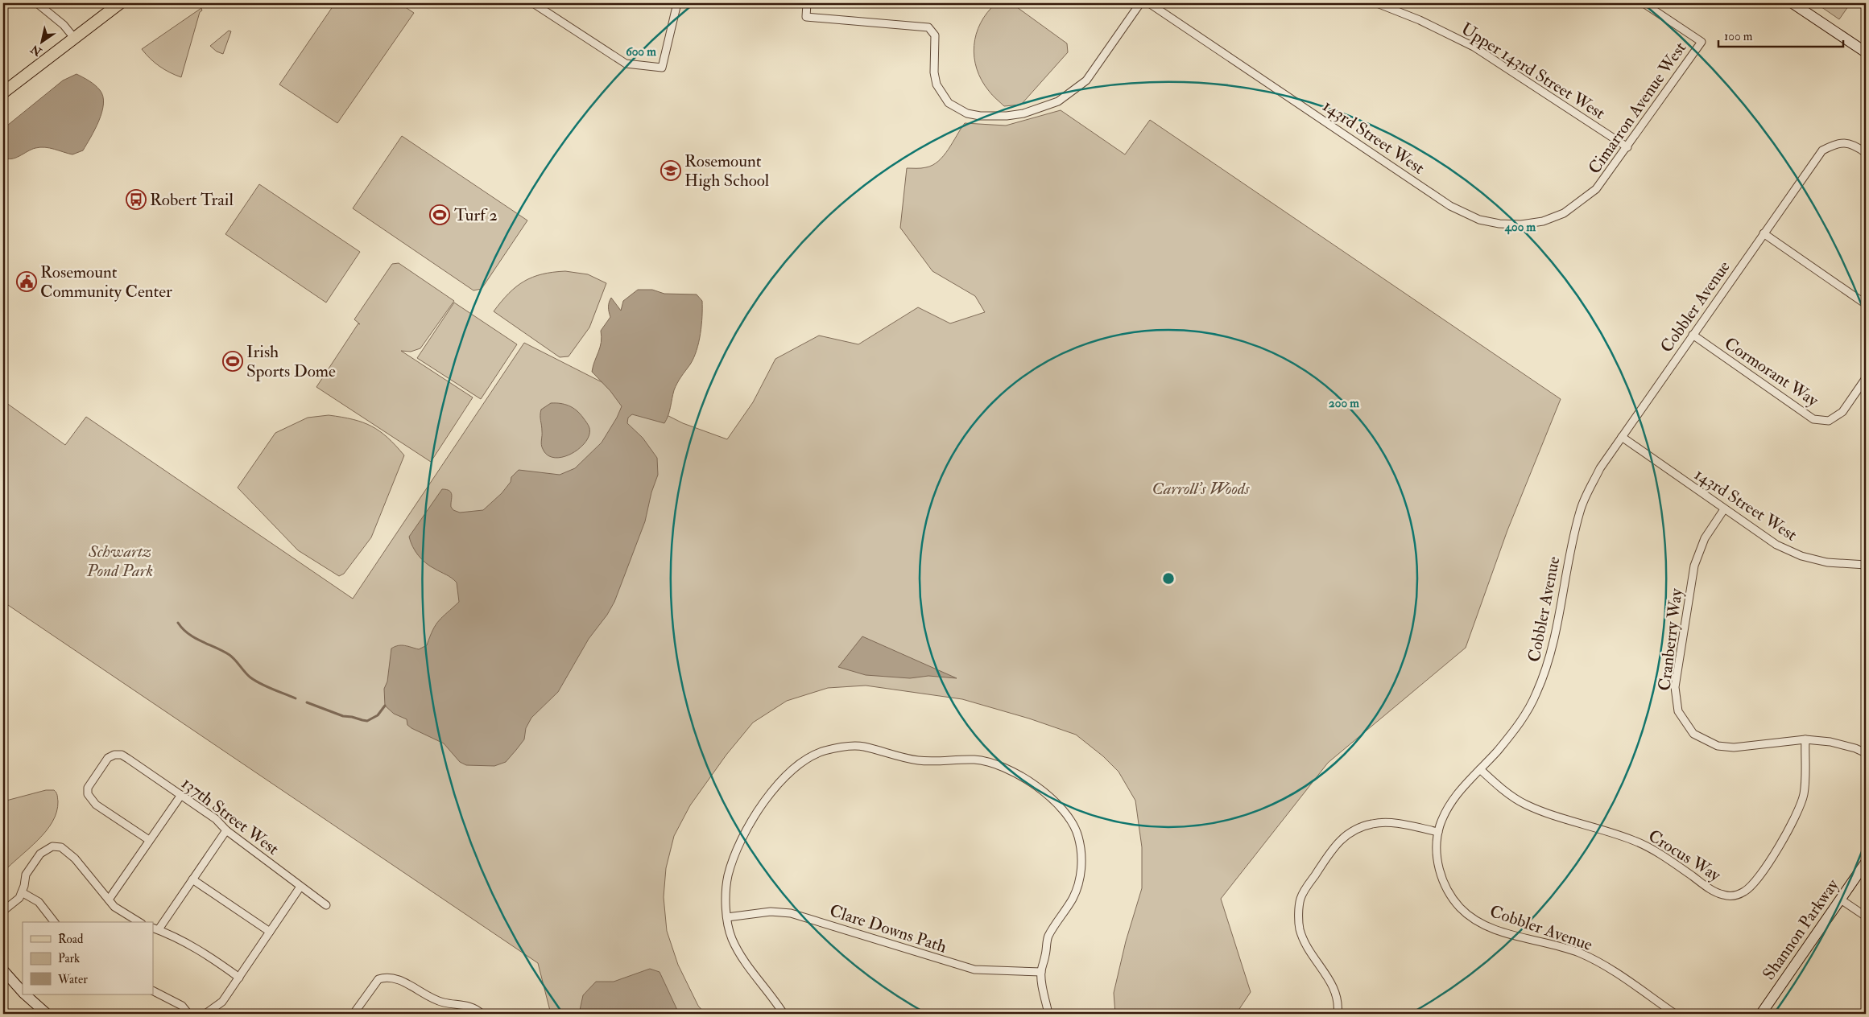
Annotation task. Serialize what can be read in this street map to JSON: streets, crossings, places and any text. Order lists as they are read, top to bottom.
{
  "streets": {
    "street": [
      "Upper 143rd Street West",
      "Cimarron Avenue West",
      "143rd Street West",
      "Cobbler Avenue",
      "Cormorant Way",
      "Cranberry Way",
      "137th Street West",
      "Crocus Way",
      "Clare Downs Path",
      "Shannon Parkway"
    ]
  },
  "crossings": [
    ["Upper 143rd Street West", "Cimarron Avenue West"],
    ["Cimarron Avenue West", "143rd Street West"],
    ["143rd Street West", "Cobbler Avenue"],
    ["143rd Street West", "Cranberry Way"],
    ["Cobbler Avenue", "Cormorant Way"],
    ["Cobbler Avenue", "Crocus Way"],
    ["Cranberry Way", "Crocus Way"]
  ],
  "parks": ["Carroll's Woods", "Schwartz Pond Park"],
  "places": {
    "school or university": ["Rosemount High School"],
    "bus stop": ["Robert Trail"],
    "sports": ["Turf 2", "Irish Sports Dome"],
    "public building": ["Rosemount Community Center"]
  },
  "legend": ["Road", "Park", "Water"],
  "scale_bar": "100 m",
  "north": "bottom left",
  "rings": ["600 m", "400 m", "200 m"]
}
